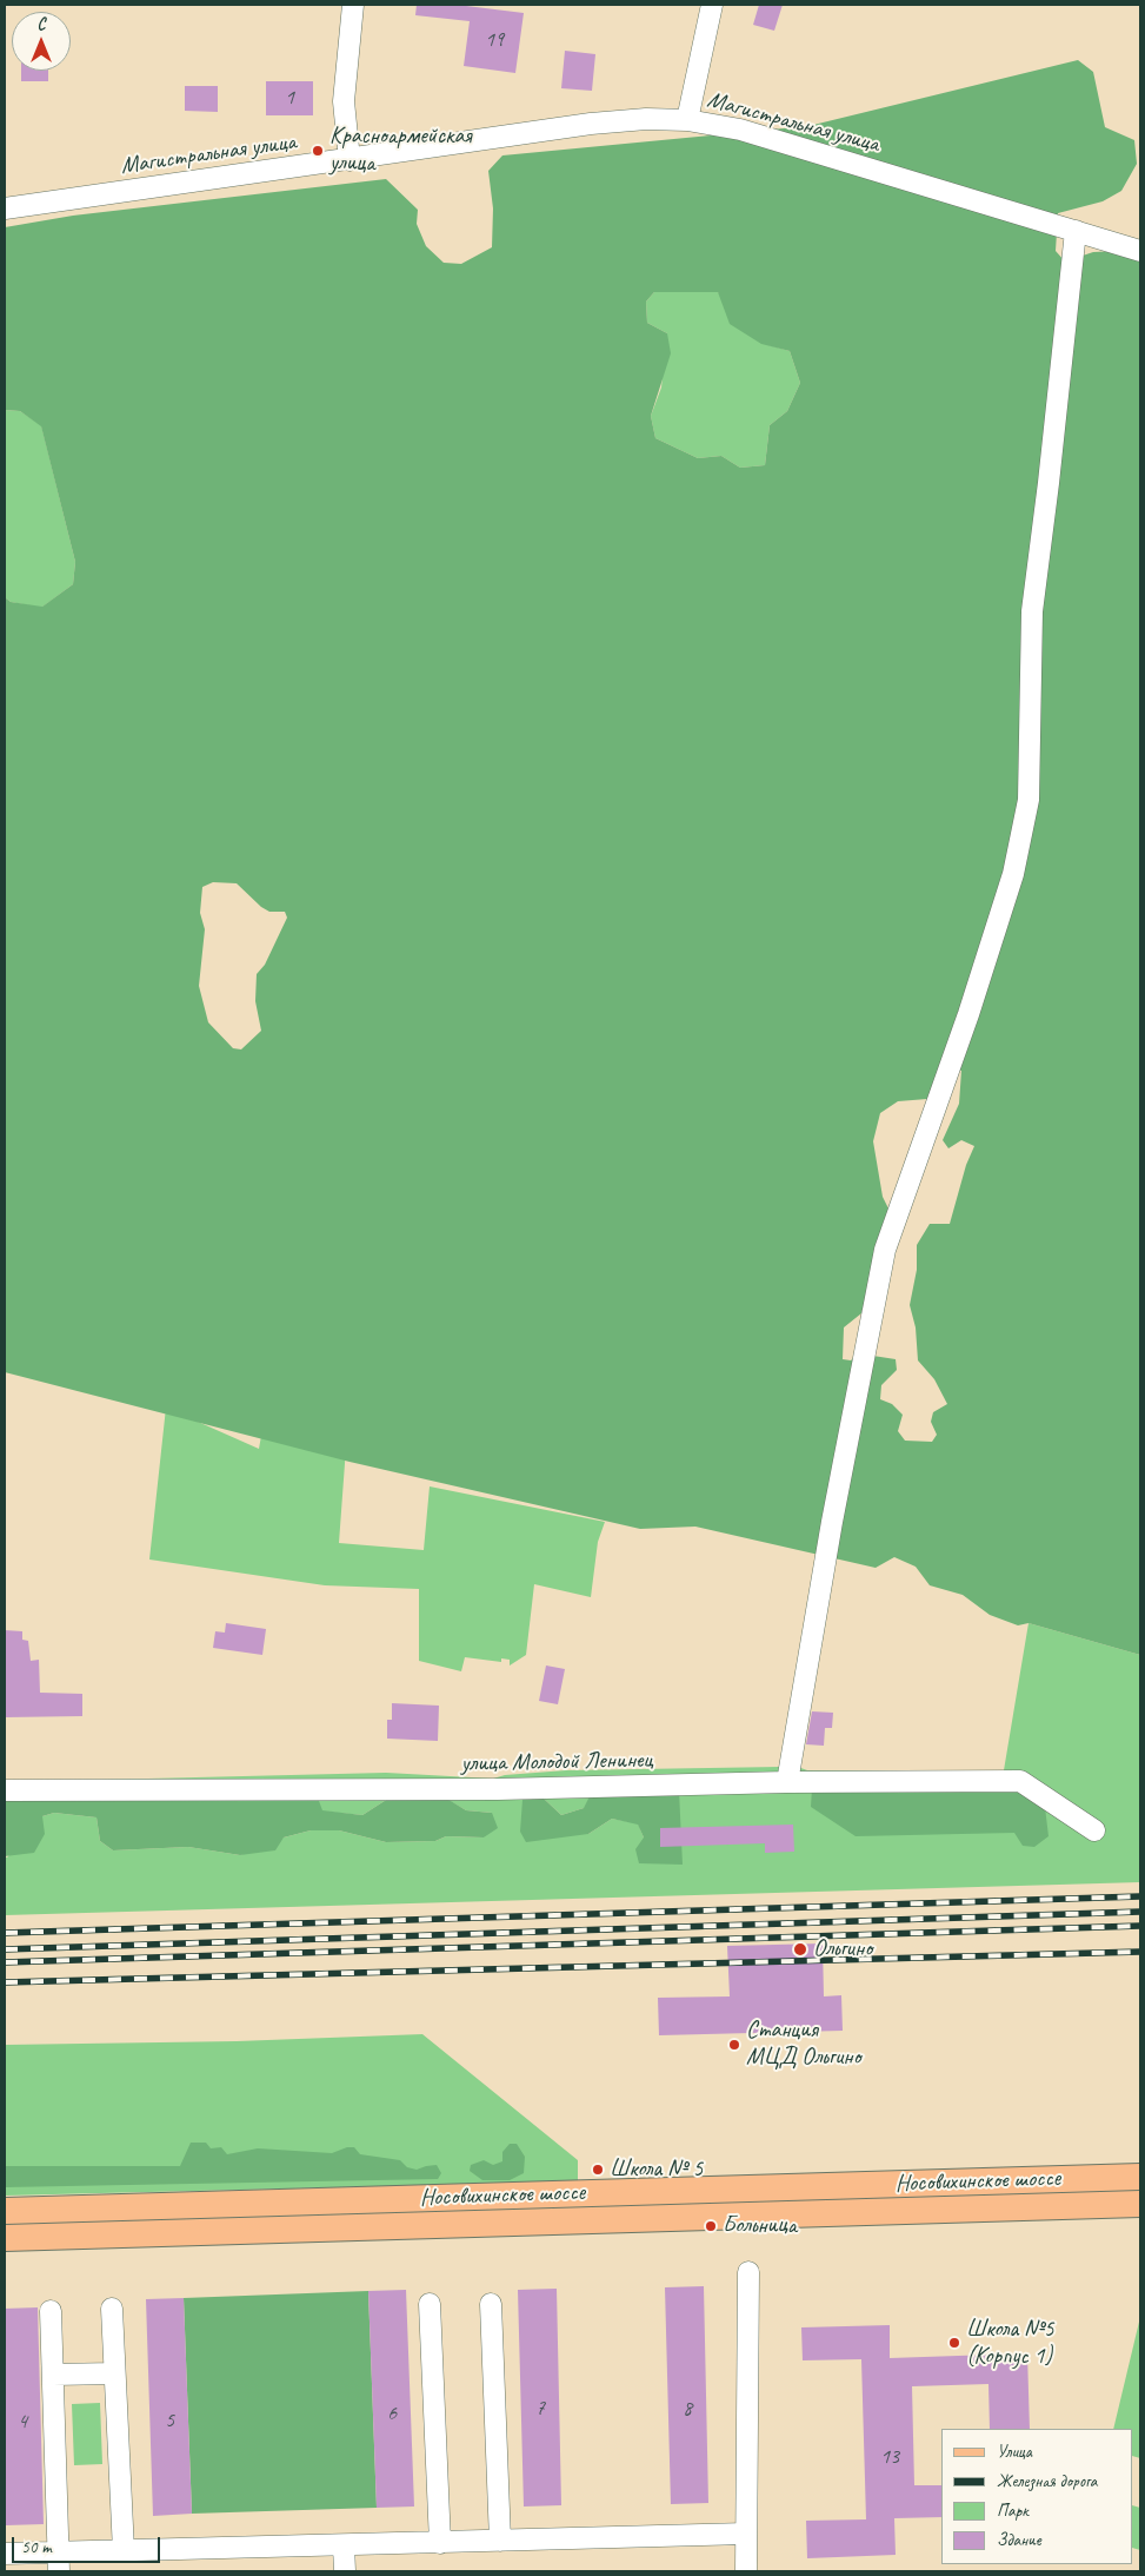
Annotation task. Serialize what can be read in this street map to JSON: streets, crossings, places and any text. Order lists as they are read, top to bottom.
{
  "streets": {
    "main road": ["Носовихинское шоссе"],
    "street": ["Магистральная улица", "улица Молодой Ленинец"]
  },
  "places": [
    "Красноармейская улица",
    "Ольгино",
    "Станция МЦД Ольгино",
    "Школа № 5",
    "Больница",
    "Школа №5 (Корпус 1)"
  ],
  "house_numbers": [
    "19",
    "1",
    "7",
    "8",
    "6",
    "5",
    "4",
    "13"
  ],
  "legend": [
    "Улица",
    "Железная дорога",
    "Парк",
    "Здание"
  ],
  "scale_bar": "50 m",
  "north": "top"
}
